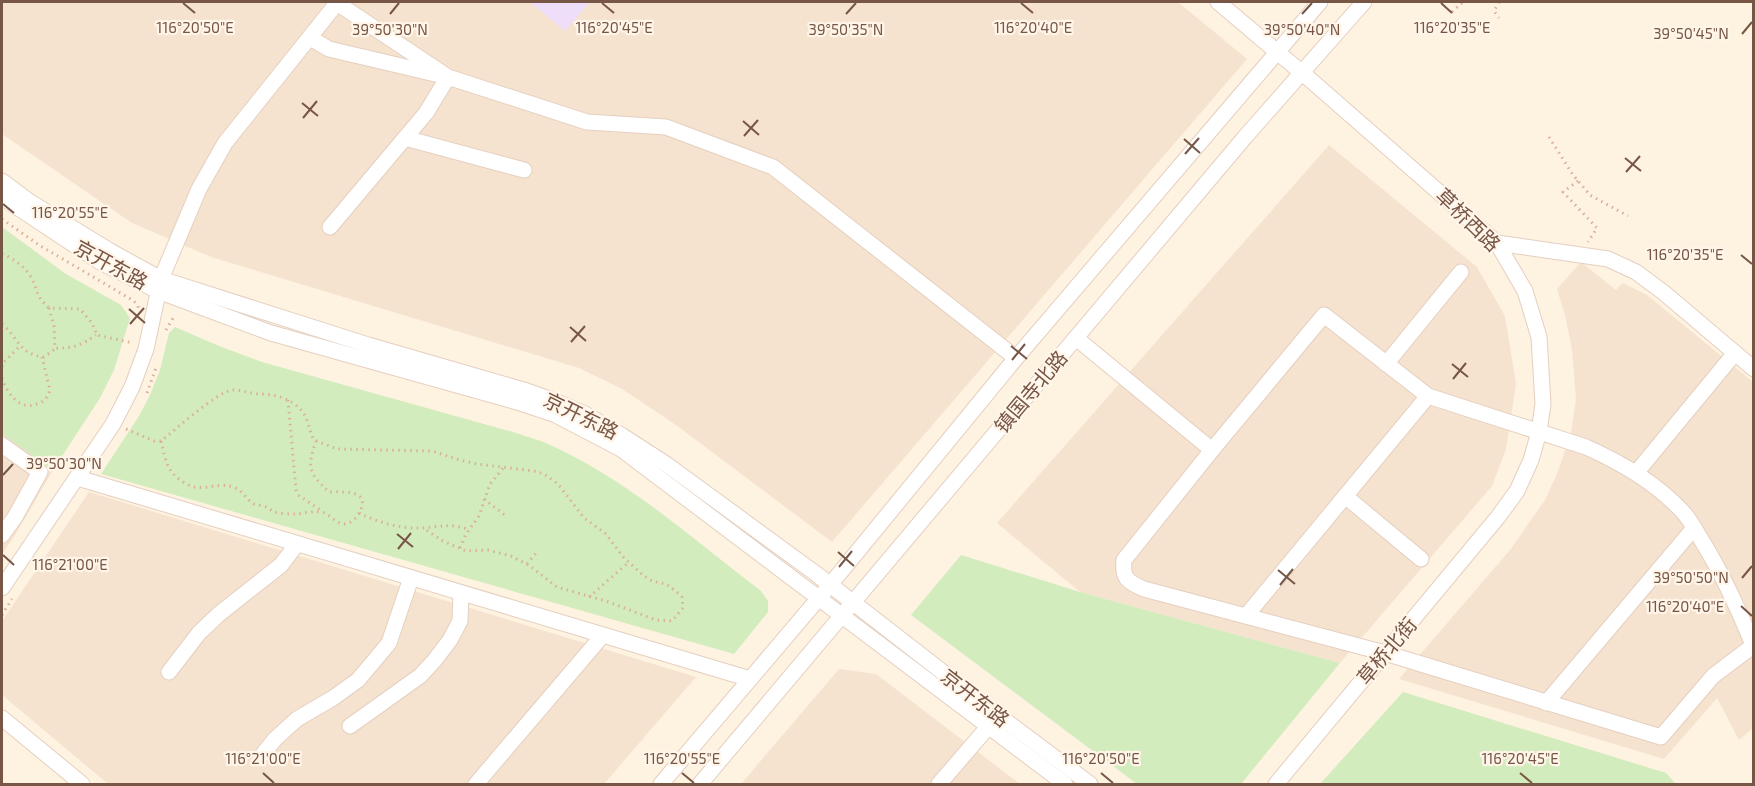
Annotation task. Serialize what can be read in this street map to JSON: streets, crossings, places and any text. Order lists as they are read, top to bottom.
{
  "streets": {
    "street": [
      "草桥西路",
      "京开东路",
      "镇国寺北路",
      "草桥北街"
    ]
  },
  "crossings": [
    ["草桥西路", "镇国寺北路"],
    ["草桥西路", "草桥北街"],
    ["京开东路", "镇国寺北路"]
  ],
  "coordinates": [
    "116°20'50\"E",
    "116°20'40\"E",
    "116°20'45\"E",
    "116°20'35\"E",
    "39°50'30\"N",
    "39°50'35\"N",
    "39°50'40\"N",
    "39°50'45\"N",
    "116°20'55\"E",
    "116°21'00\"E",
    "39°50'50\"N"
  ]
}
